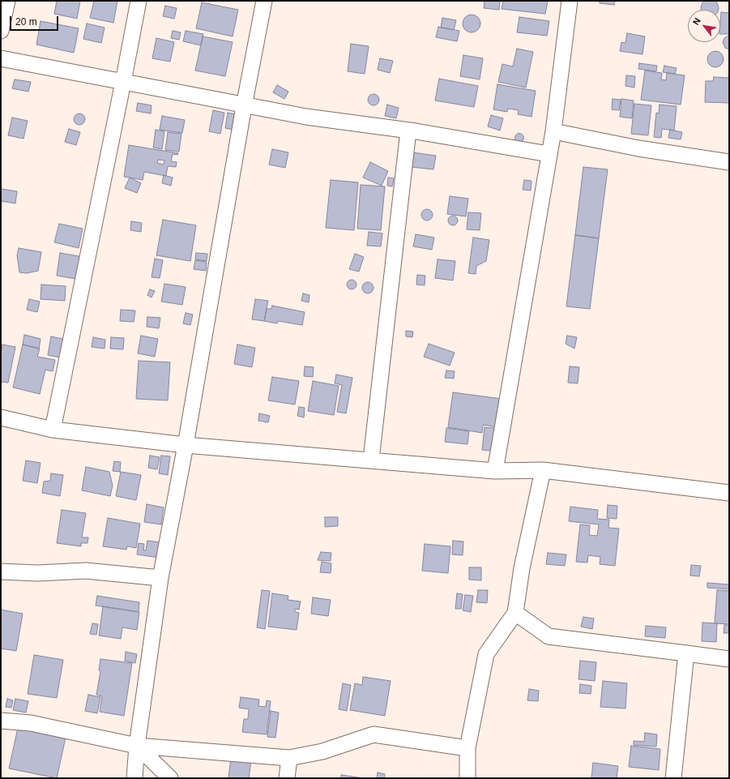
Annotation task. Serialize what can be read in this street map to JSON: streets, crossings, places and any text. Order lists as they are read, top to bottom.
{
  "scale_bar": "20 m",
  "north": "top left"
}
